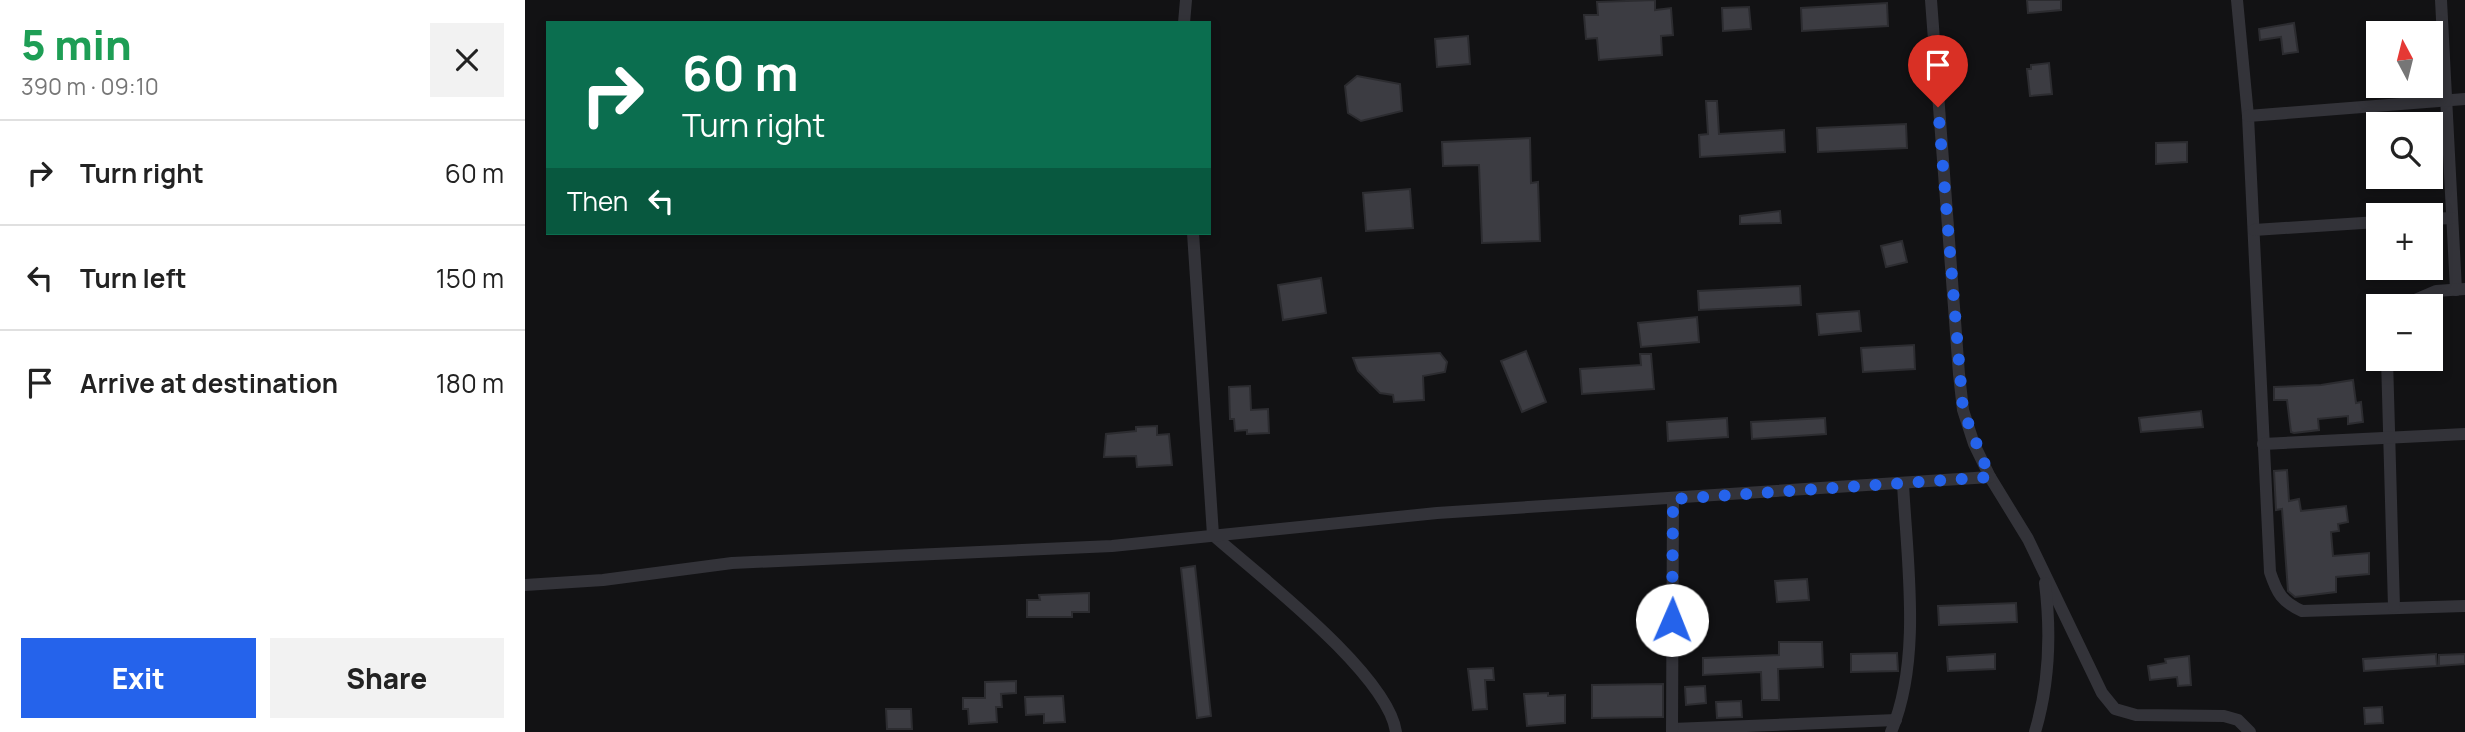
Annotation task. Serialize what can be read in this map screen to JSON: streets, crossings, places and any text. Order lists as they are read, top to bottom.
{
  "north": "top",
  "page": {
    "heading": ["5 min", "390 m · 09:10"],
    "map_buttons": ["+", "−"],
    "turn": ["60 m", "Turn right"],
    "list": [
      {
        "name": "Turn right",
        "value": "60 m"
      },
      {
        "name": "Turn left",
        "value": "150 m"
      },
      {
        "name": "Arrive at destination",
        "value": "180 m"
      }
    ],
    "then": "Then",
    "buttons": ["Exit", "Share"]
  }
}
